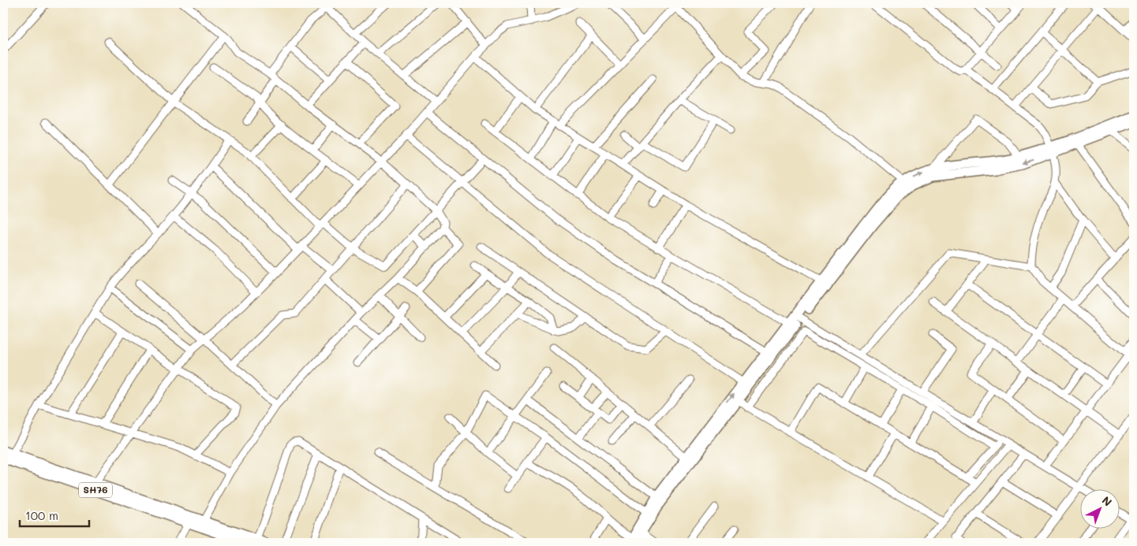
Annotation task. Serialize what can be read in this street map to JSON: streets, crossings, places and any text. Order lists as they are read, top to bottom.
{
  "streets": {
    "main road": ["SH76"]
  },
  "scale_bar": "100 m",
  "north": "top right"
}
